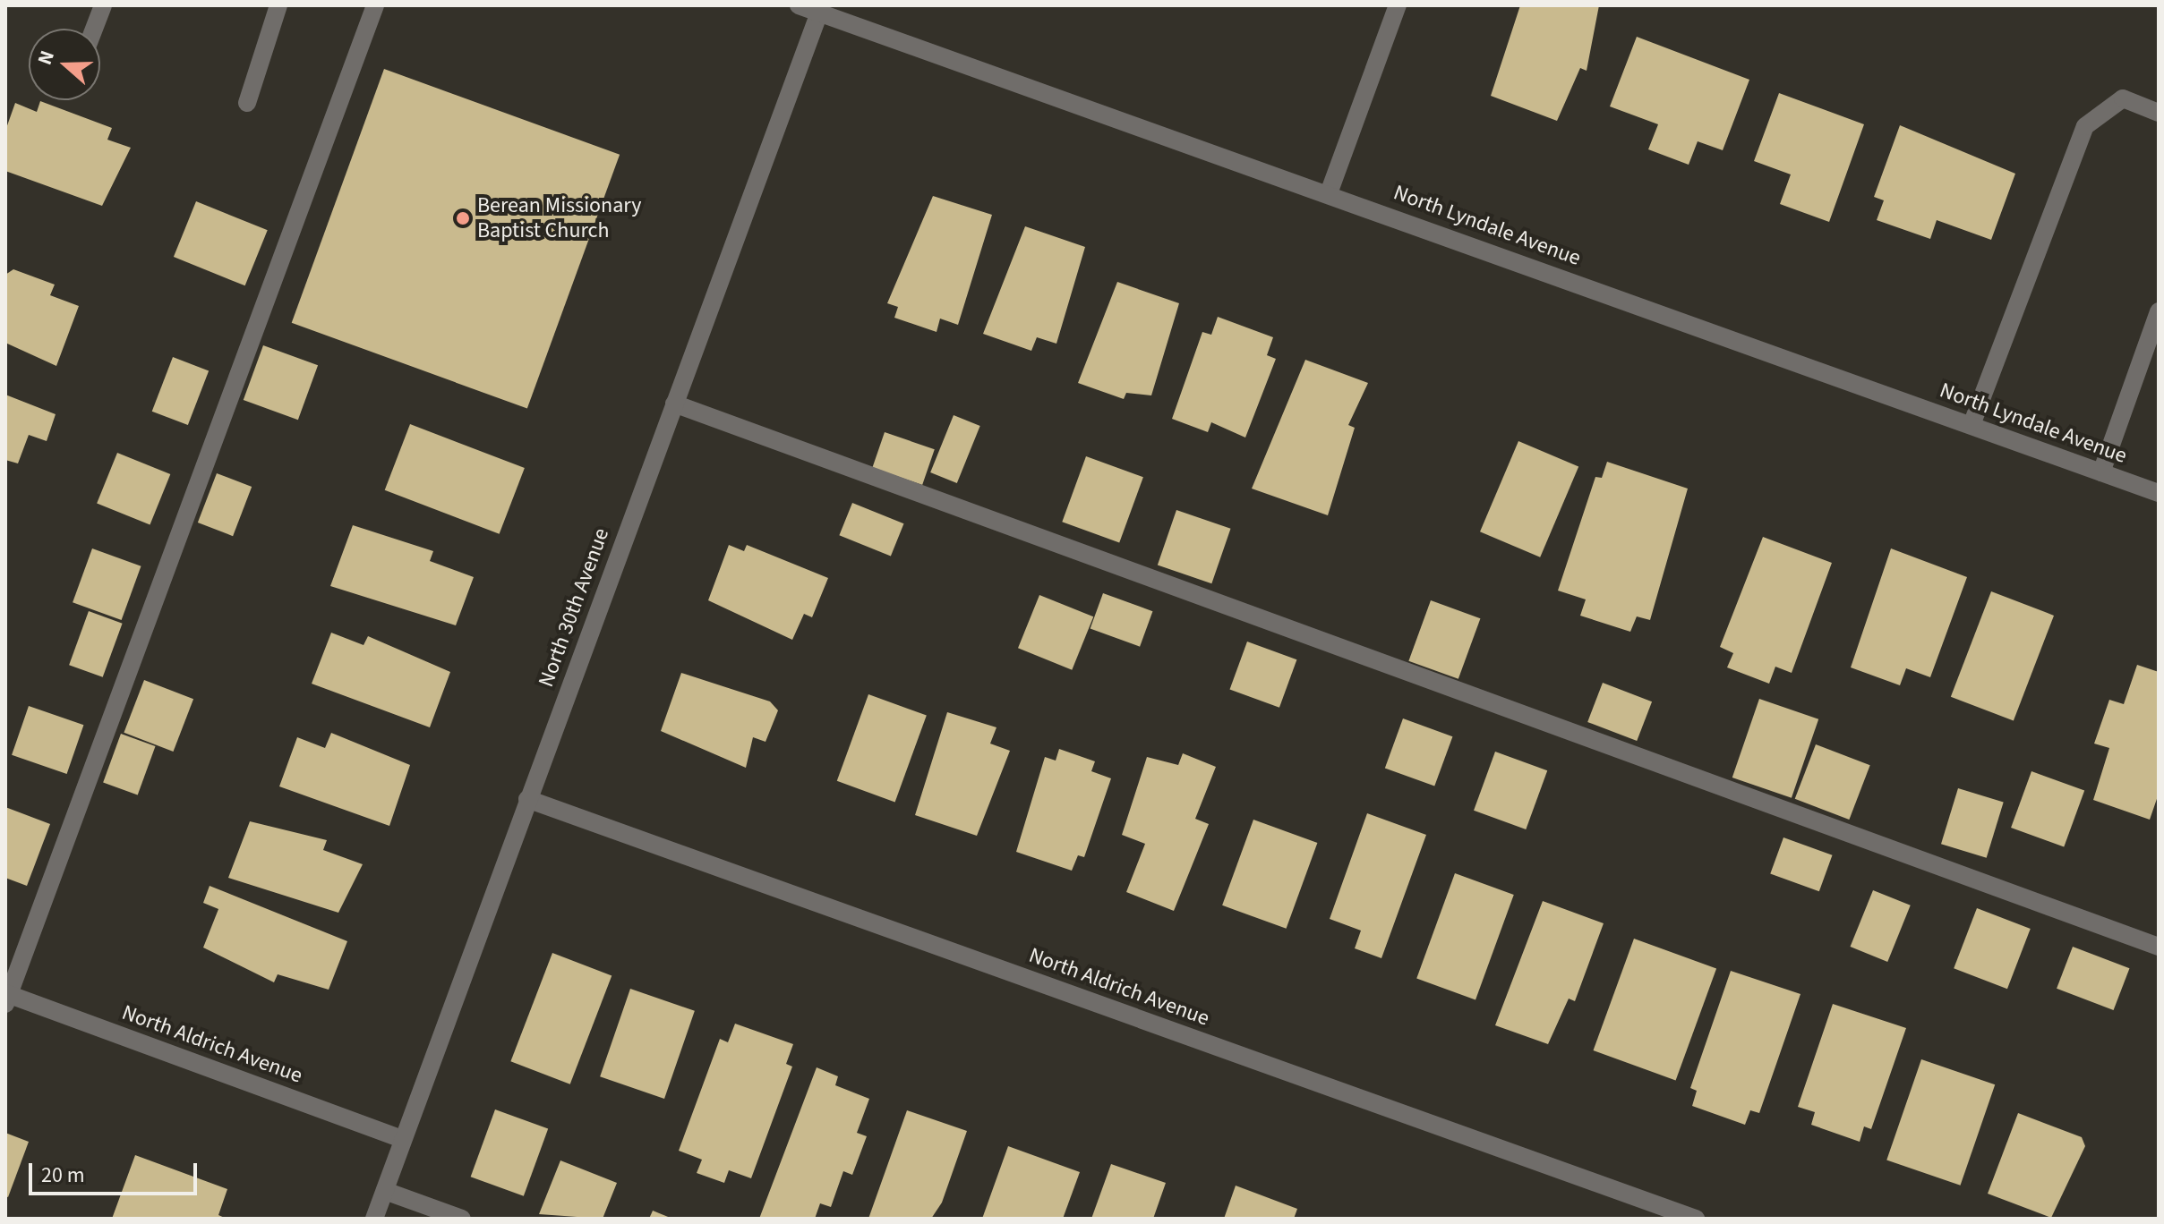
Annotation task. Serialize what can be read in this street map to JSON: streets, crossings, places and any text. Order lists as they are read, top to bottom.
{
  "streets": {
    "street": ["North Lyndale Avenue", "North 30th Avenue", "North Aldrich Avenue"]
  },
  "crossings": [
    ["North Lyndale Avenue", "North 30th Avenue"],
    ["North 30th Avenue", "North Aldrich Avenue"]
  ],
  "places": ["Berean Missionary Baptist Church"],
  "scale_bar": "20 m",
  "north": "left"
}
